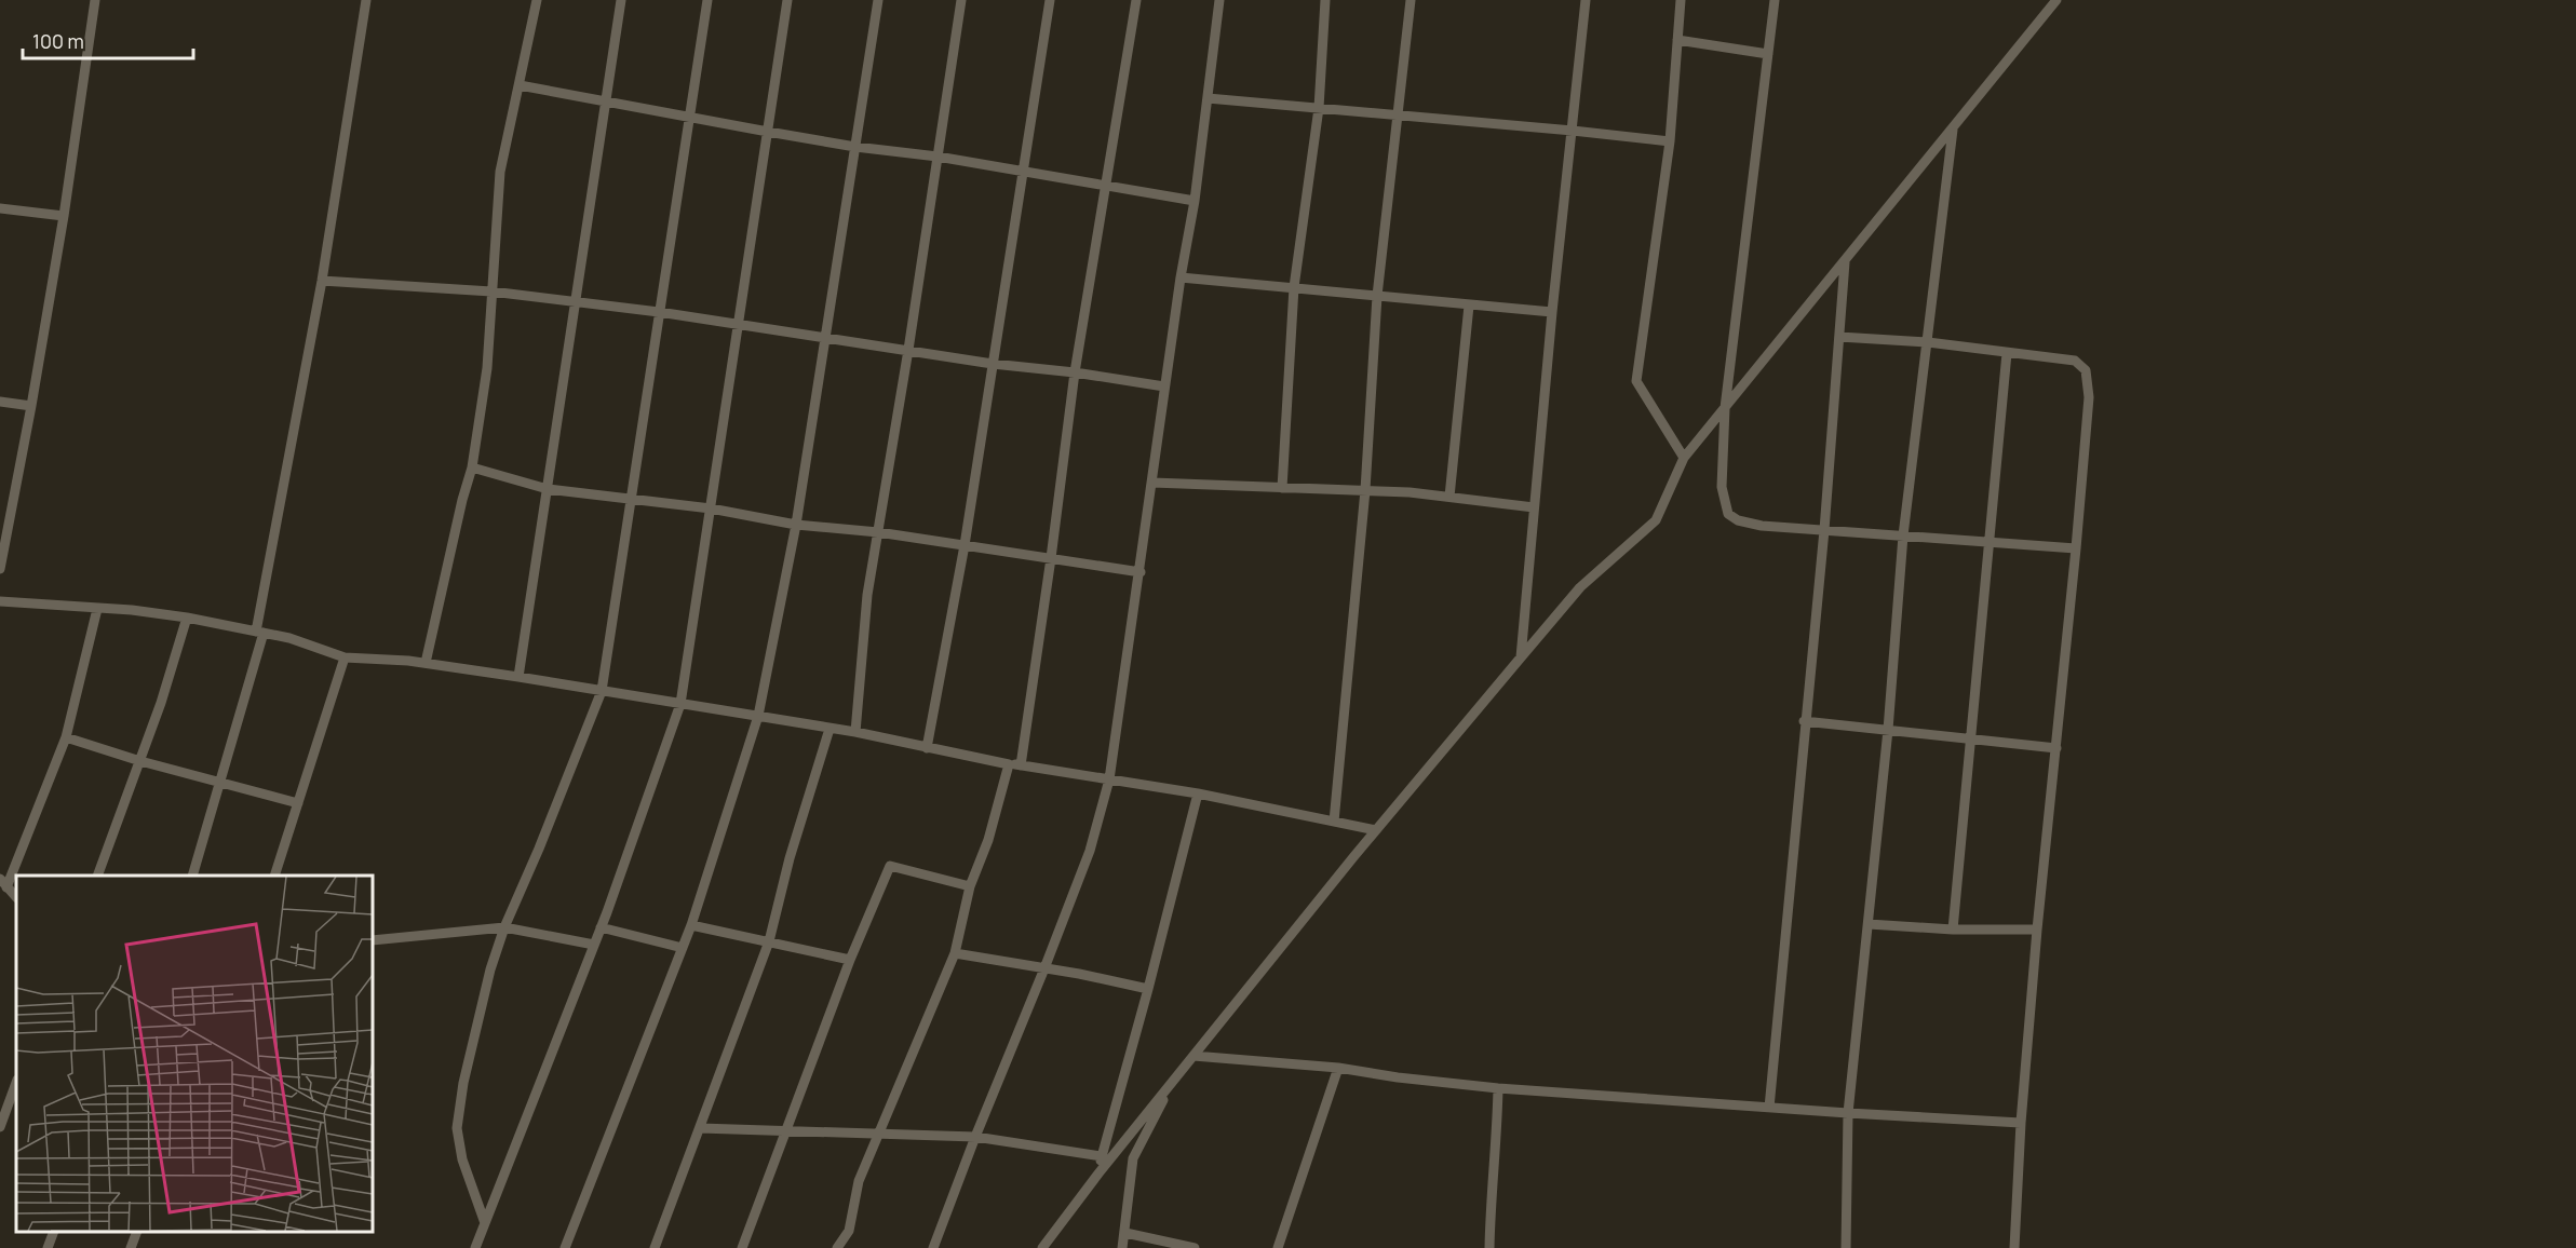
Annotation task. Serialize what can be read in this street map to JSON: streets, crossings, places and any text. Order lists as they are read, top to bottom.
{
  "scale_bar": "100 m"
}
